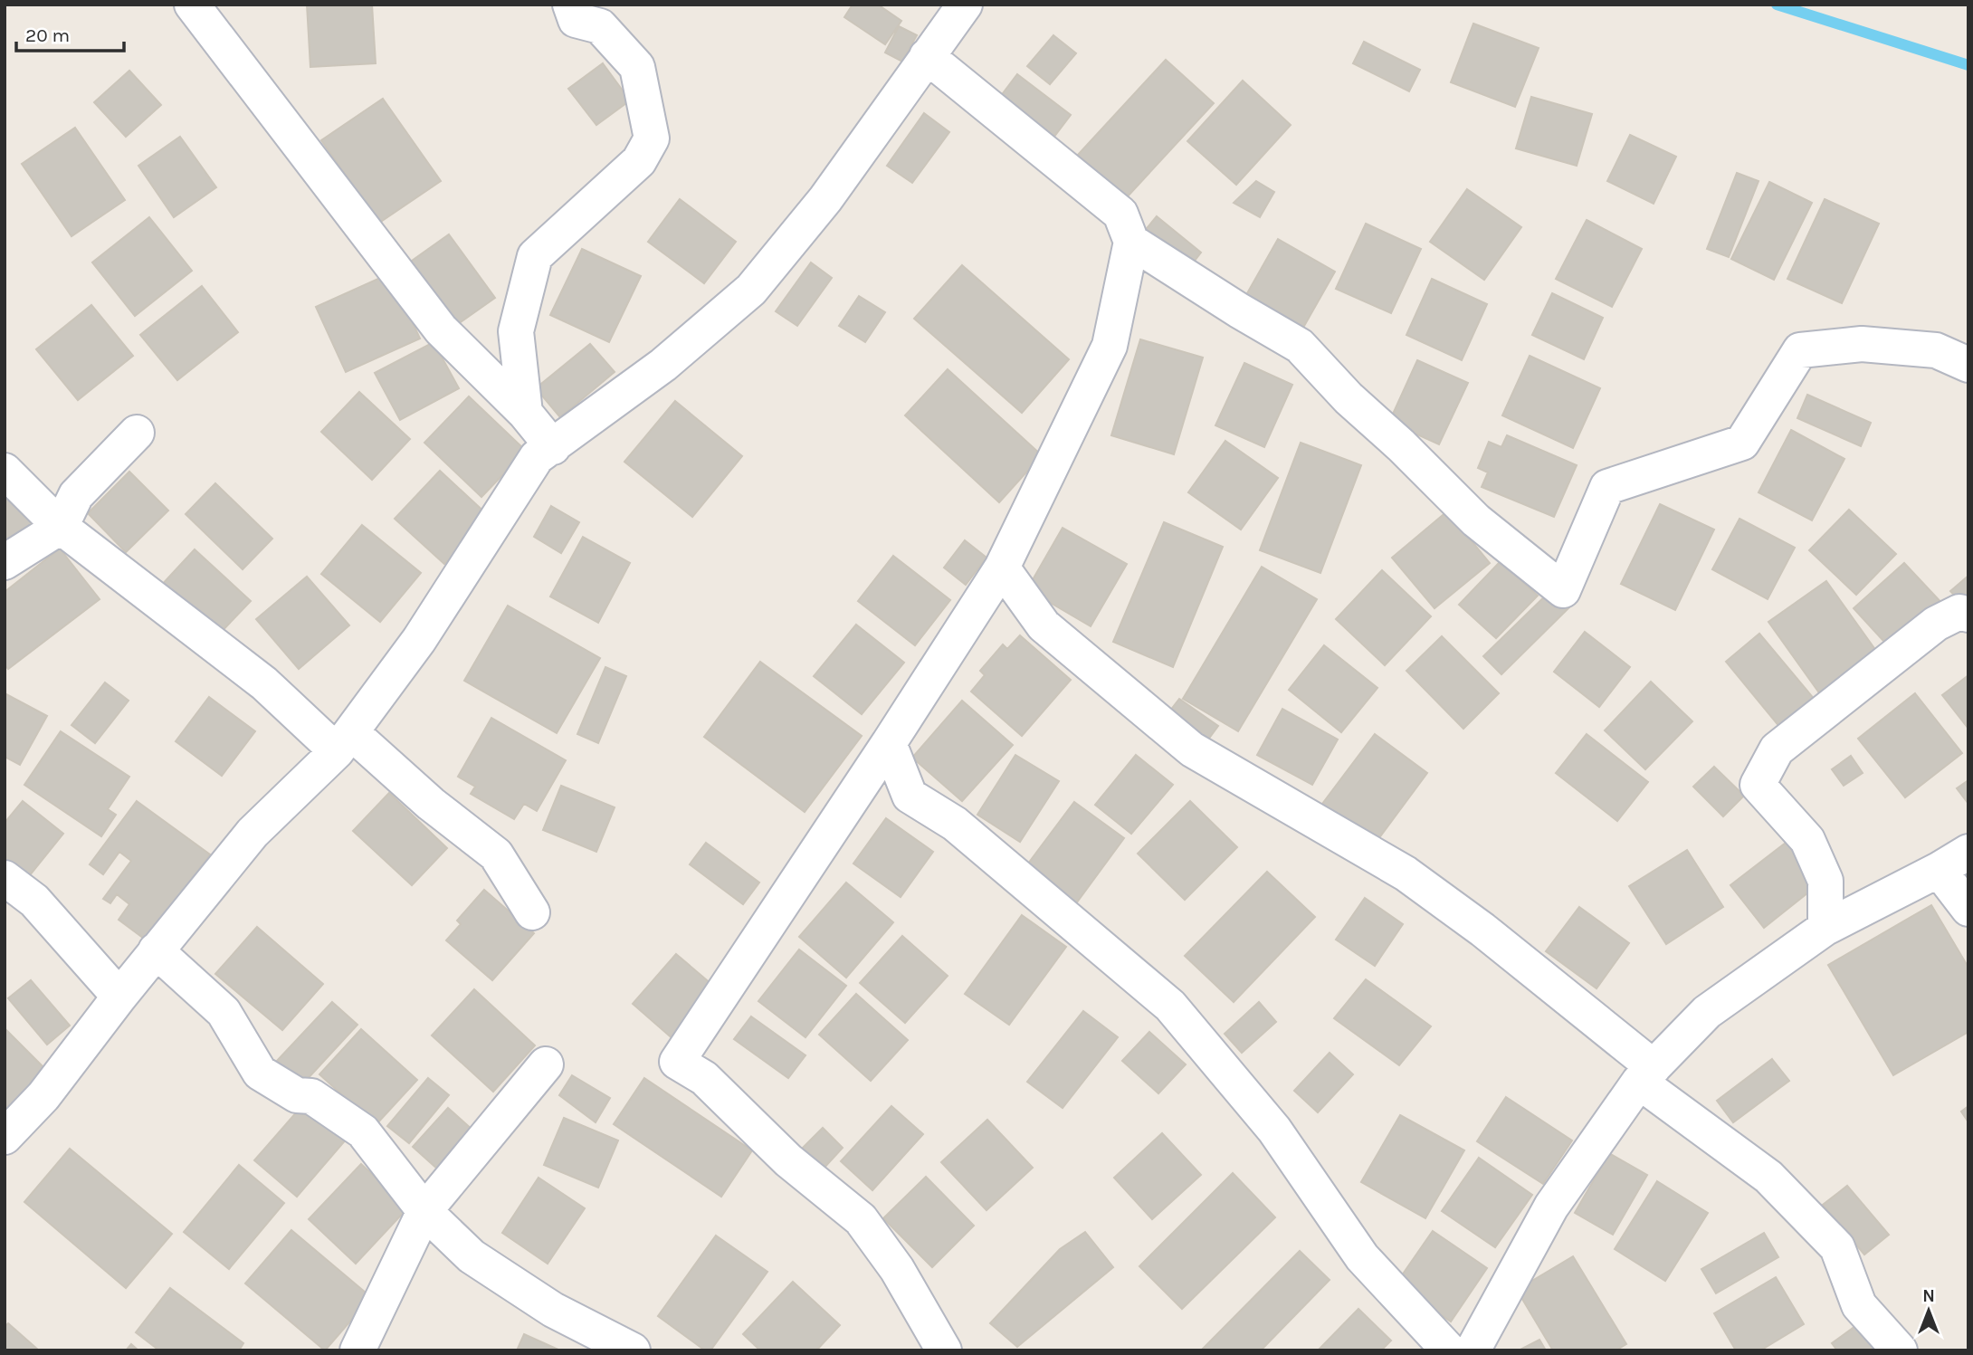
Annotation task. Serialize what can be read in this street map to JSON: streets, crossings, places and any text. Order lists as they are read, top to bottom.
{
  "scale_bar": "20 m",
  "north": "top"
}
